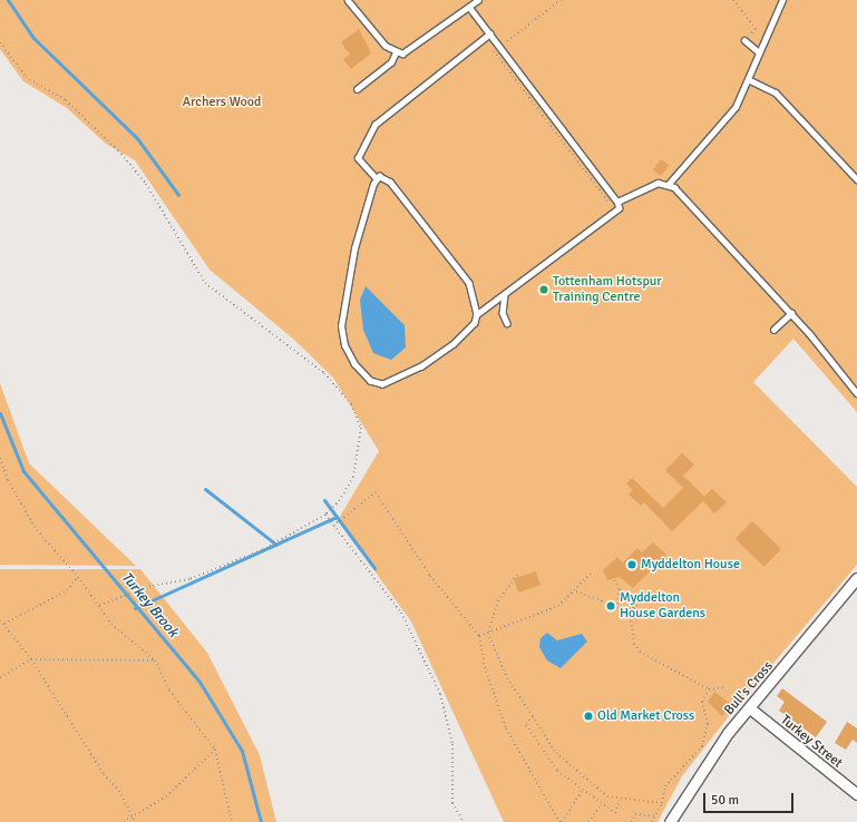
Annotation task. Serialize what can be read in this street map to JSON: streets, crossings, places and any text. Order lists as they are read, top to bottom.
{
  "streets": {
    "street": ["Bull's Cross", "Turkey Street"]
  },
  "crossings": [
    ["Bull's Cross", "Turkey Street"]
  ],
  "water": ["Turkey Brook"],
  "parks": ["Archers Wood"],
  "places": [
    "Tottenham Hotspur Training Centre",
    "Myddelton House",
    "Myddelton House Gardens",
    "Old Market Cross"
  ],
  "scale_bar": "50 m"
}
